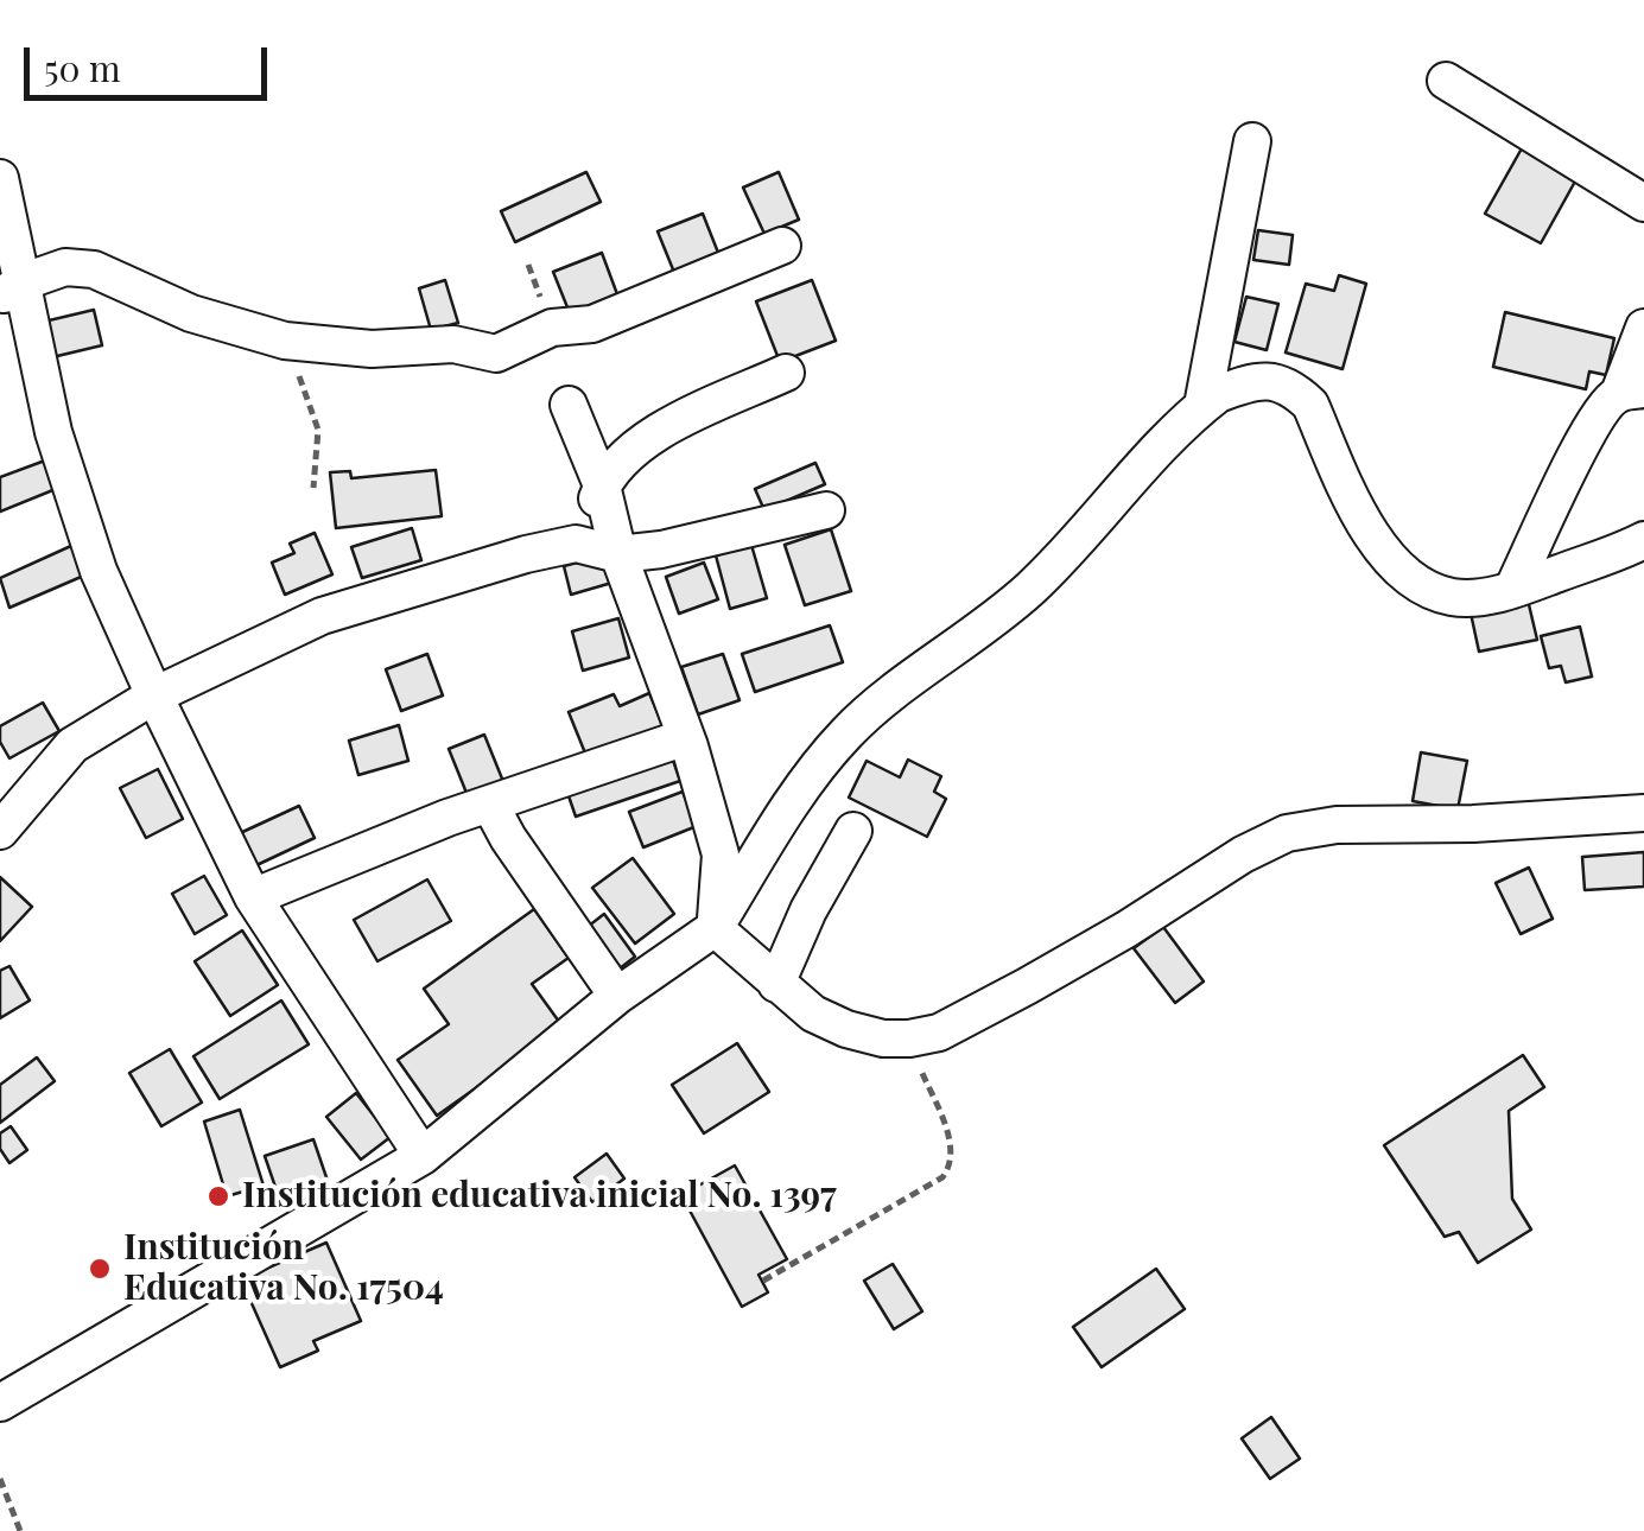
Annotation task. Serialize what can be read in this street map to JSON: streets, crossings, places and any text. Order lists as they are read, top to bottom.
{
  "places": ["Institución educativa inicial No. 1397", "Institución Educativa No. 17504"],
  "scale_bar": "50 m"
}
